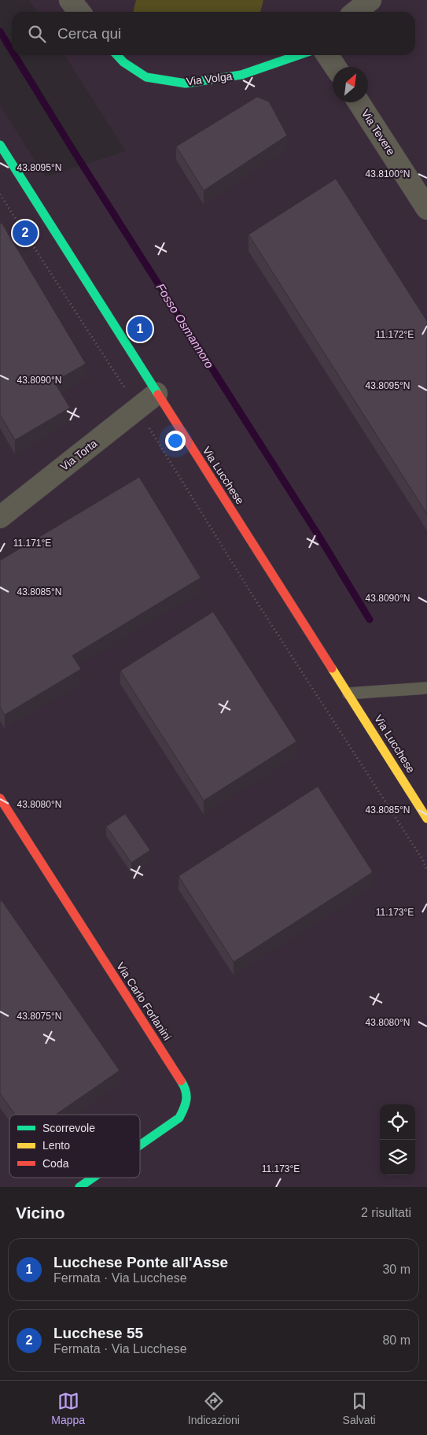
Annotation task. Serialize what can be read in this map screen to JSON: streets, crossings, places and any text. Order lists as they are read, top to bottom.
{
  "streets": {
    "main road": ["Via Volga", "Via Lucchese", "Via Carlo Forlanini"],
    "street": ["Via Tevere", "Via Torta"]
  },
  "crossings": [
    ["Via Torta", "Via Lucchese"]
  ],
  "water": ["Fosso Osmannoro"],
  "legend": ["Scorrevole", "Lento", "Coda"],
  "north": "top right",
  "page": {
    "search": "Cerca qui",
    "pins": ["2", "1"],
    "heading": ["Vicino", "2 risultati"],
    "list": [
      {
        "mark": "1",
        "name": "Lucchese Ponte all'Asse",
        "note": "Fermata · Via Lucchese",
        "value": "30 m"
      },
      {
        "mark": "2",
        "name": "Lucchese 55",
        "note": "Fermata · Via Lucchese",
        "value": "80 m"
      }
    ],
    "nav": ["Mappa", "Indicazioni", "Salvati"]
  },
  "coordinates": [
    "43.8095°N",
    "43.8100°N",
    "11.172°E",
    "43.8090°N",
    "11.171°E",
    "43.8085°N",
    "43.8080°N",
    "11.173°E",
    "43.8075°N"
  ]
}
